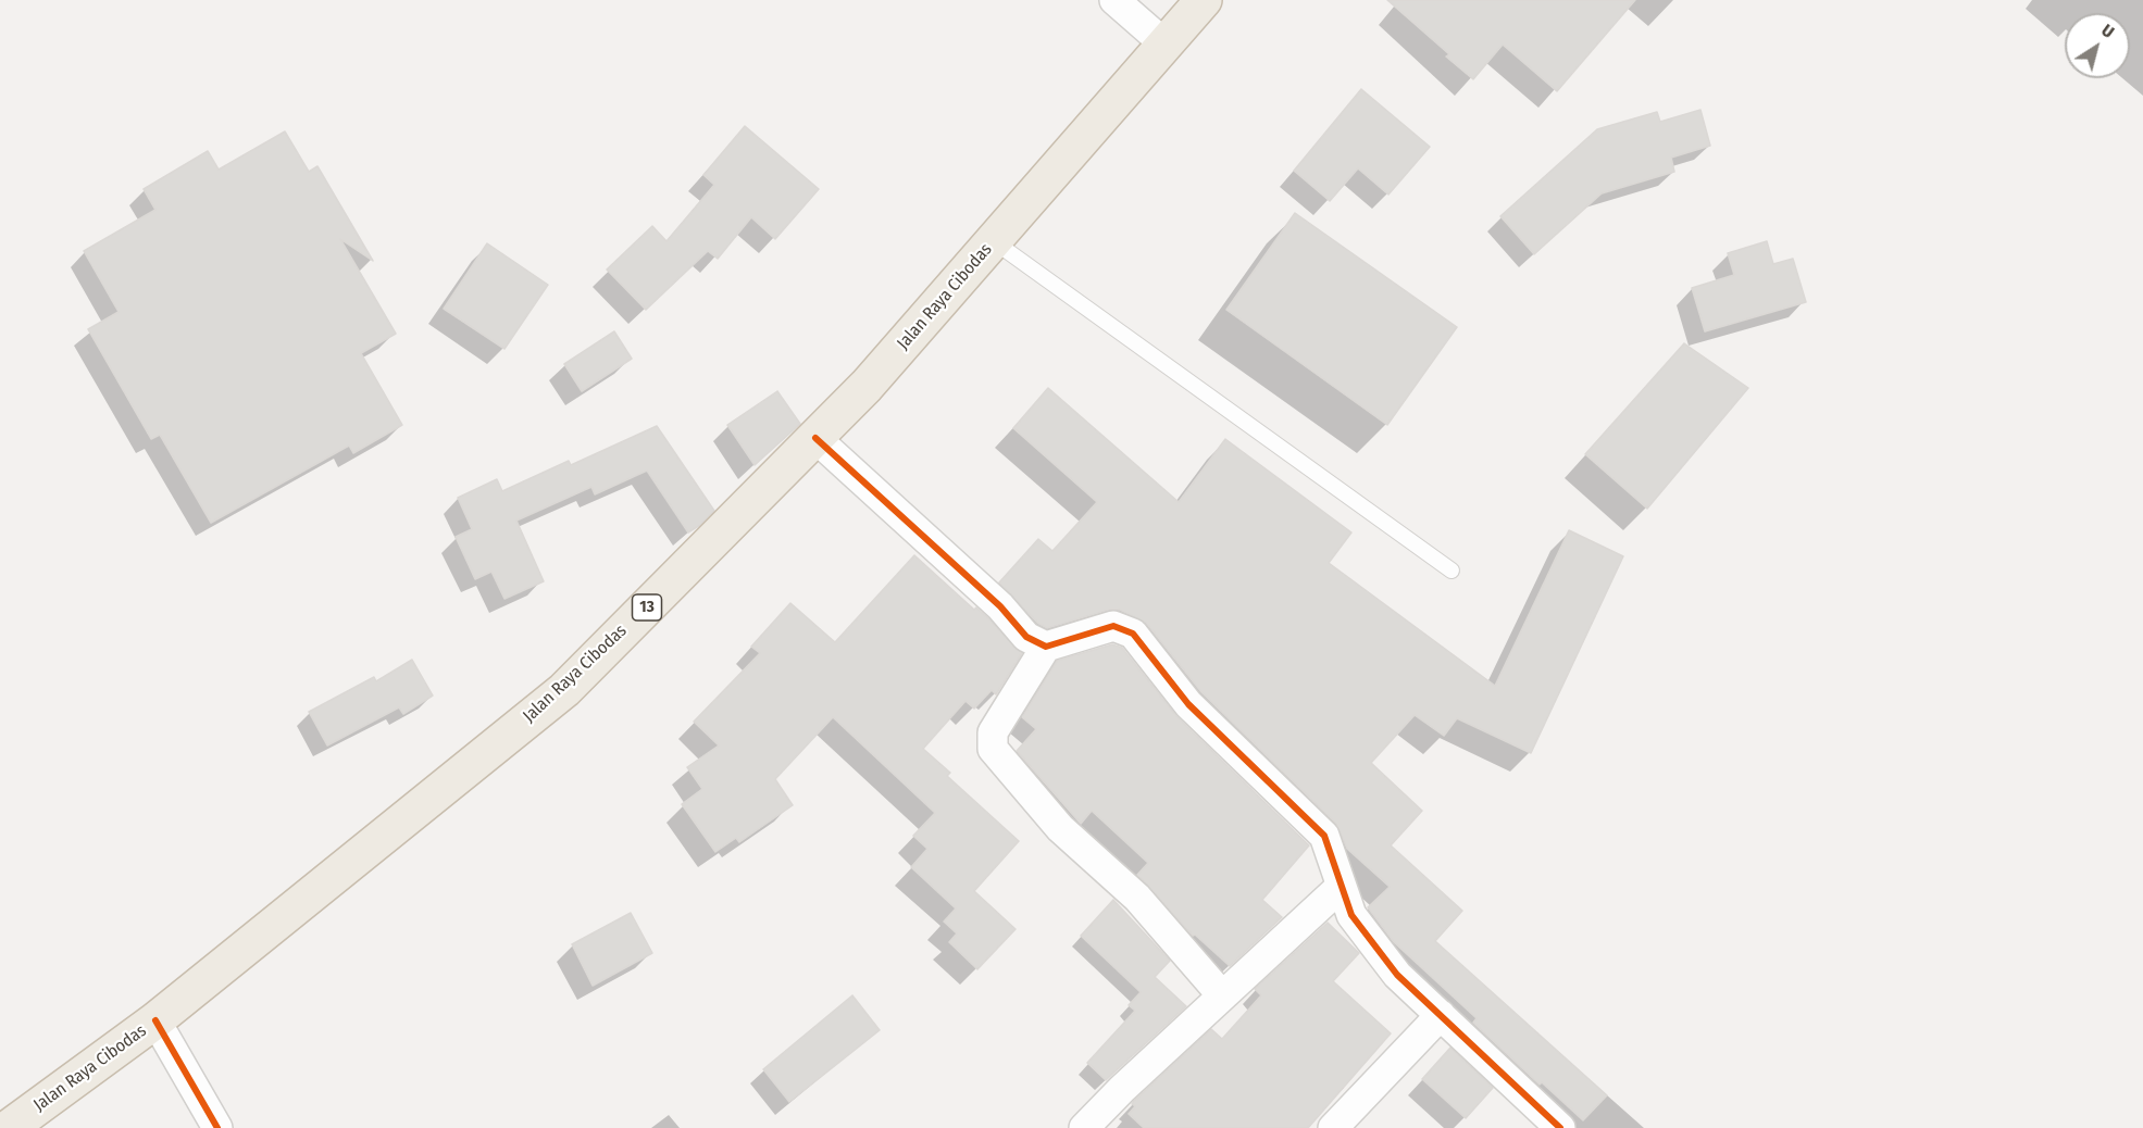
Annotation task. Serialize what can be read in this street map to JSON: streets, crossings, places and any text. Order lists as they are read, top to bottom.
{
  "streets": {
    "highway": ["Jalan Raya Cibodas", "13"]
  },
  "north": "top right"
}
